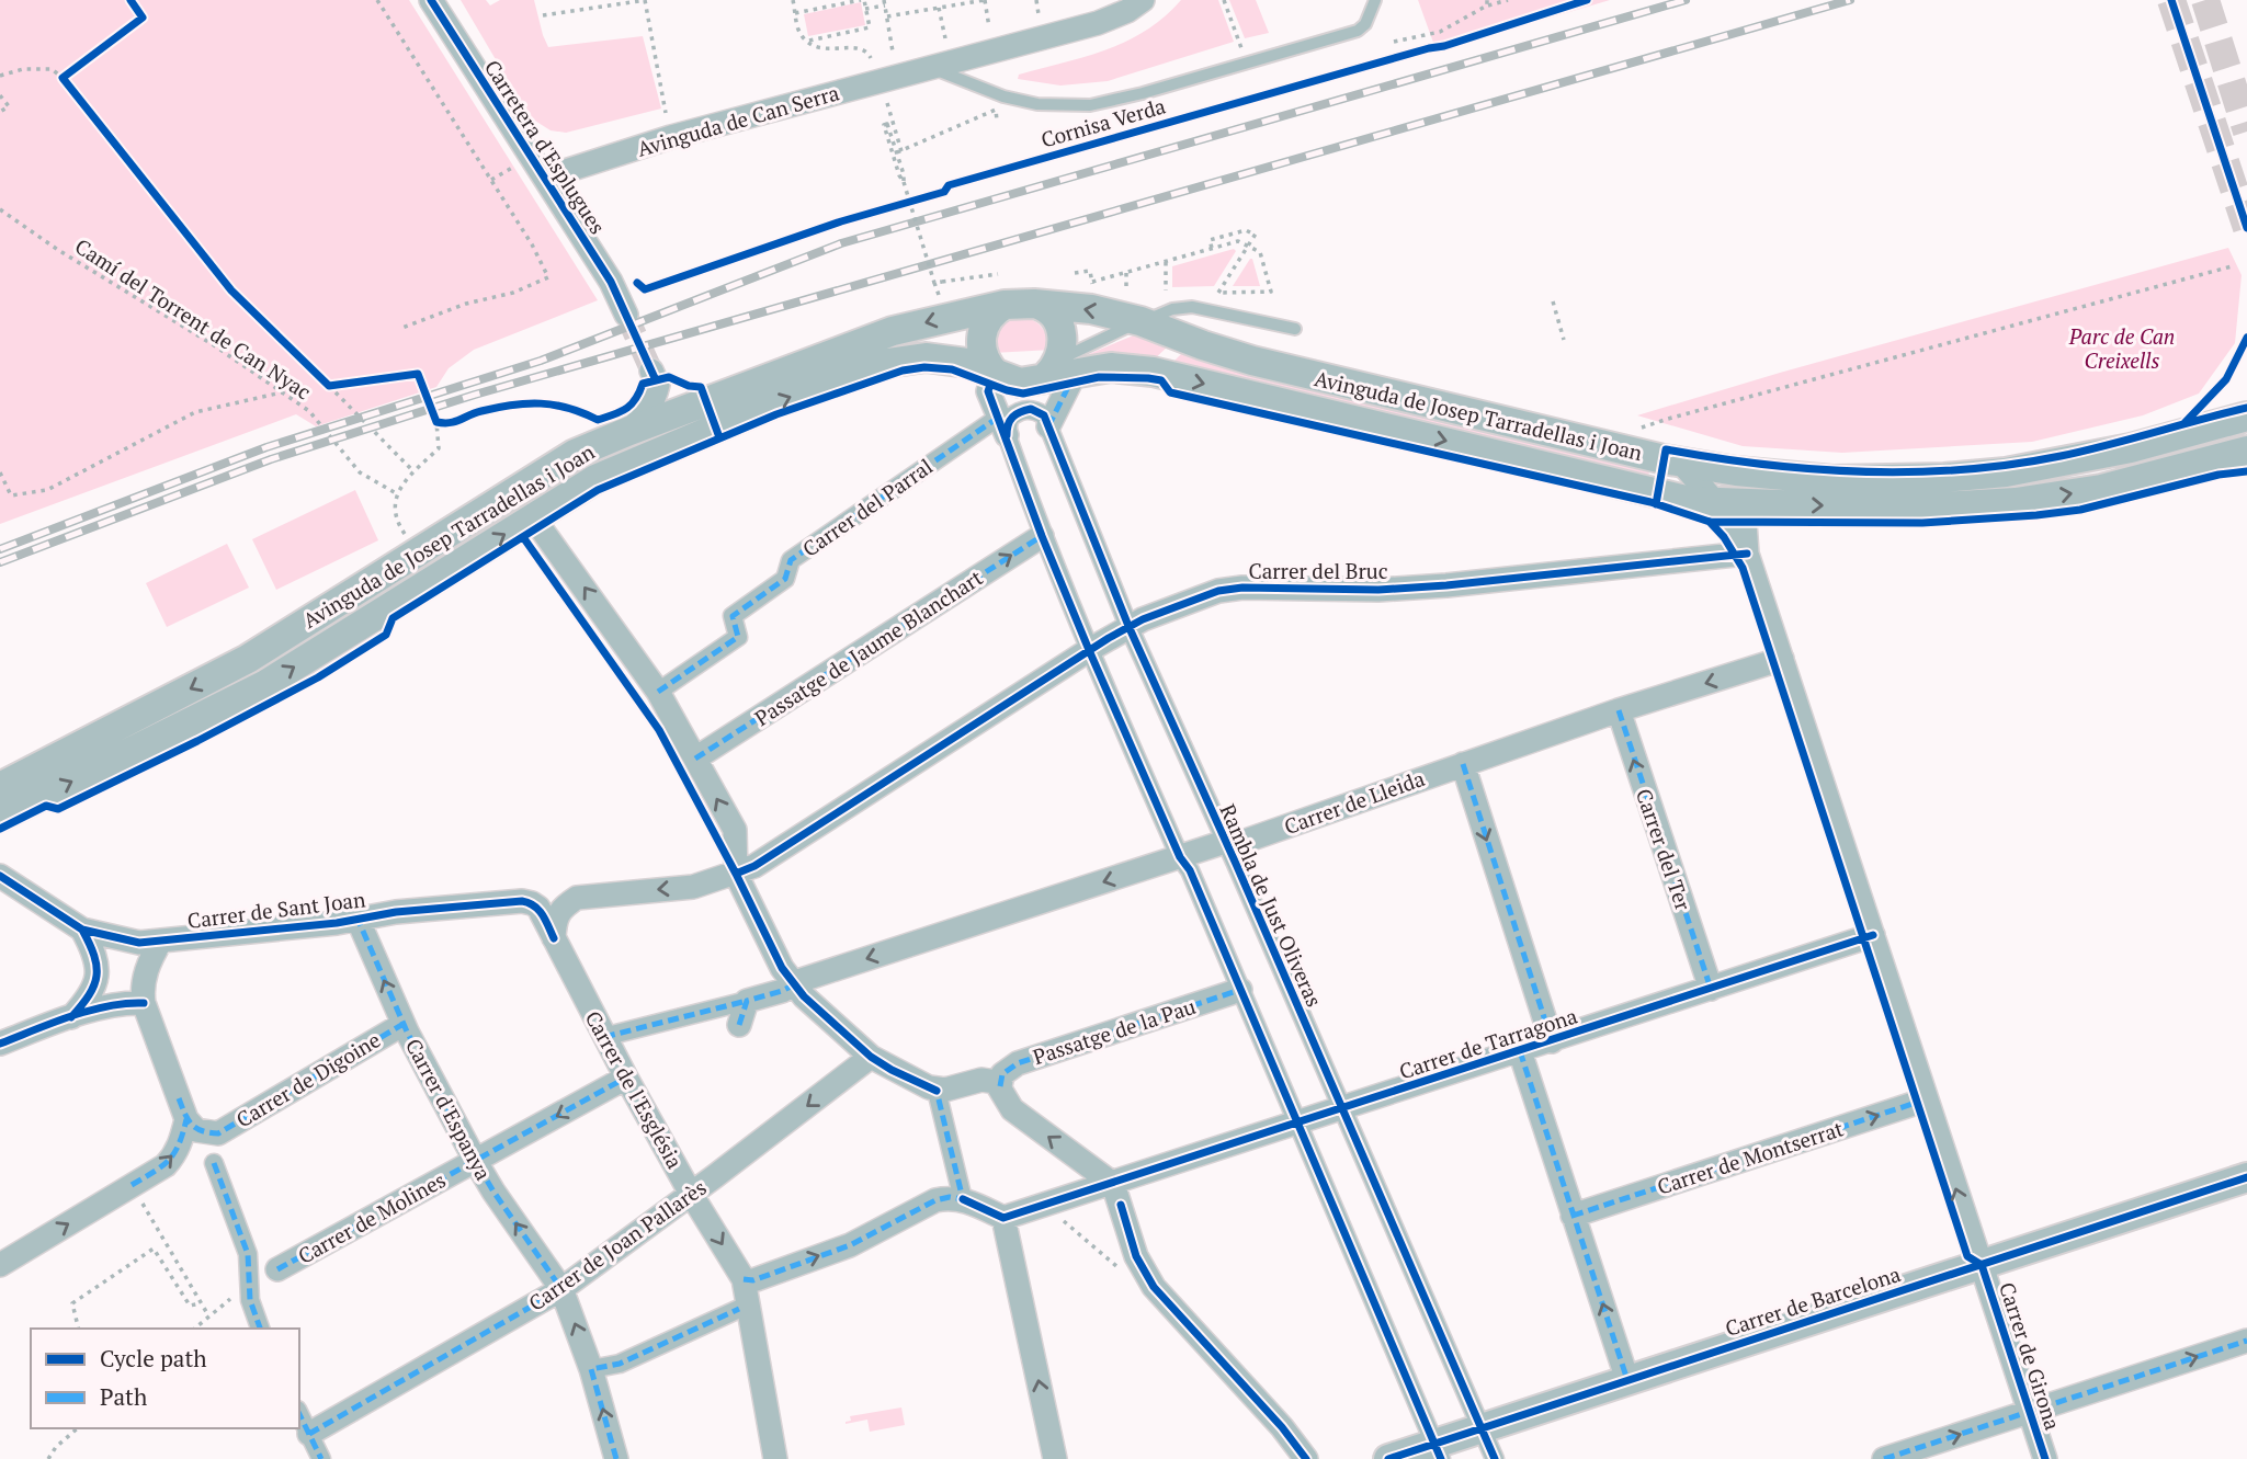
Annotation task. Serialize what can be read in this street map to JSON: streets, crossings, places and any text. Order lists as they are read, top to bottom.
{
  "streets": {
    "street": [
      "Avinguda de Can Serra",
      "Carretera d'Esplugues",
      "Avinguda de Josep Tarradellas i Joan",
      "Carrer del Parral",
      "Carrer del Bruc",
      "Passatge de Jaume Blanchart",
      "Carrer de Lleida",
      "Carrer del Ter",
      "Rambla de Just Oliveras",
      "Carrer de Sant Joan",
      "Passatge de la Pau",
      "Carrer de Tarragona",
      "Carrer de Digoine",
      "Carrer de l'Església",
      "Carrer d'Espanya",
      "Carrer de Montserrat",
      "Carrer de Molines",
      "Carrer de Joan Pallarès",
      "Carrer de Barcelona",
      "Carrer de Girona"
    ],
    "cycle path": ["Cornisa Verda", "Camí del Torrent de Can Nyac"]
  },
  "crossings": [
    ["Avinguda de Can Serra", "Carretera d'Esplugues"],
    ["Avinguda de Josep Tarradellas i Joan", "Carrer de Girona"],
    ["Carrer del Bruc", "Rambla de Just Oliveras"],
    ["Carrer del Bruc", "Carrer de Girona"],
    ["Carrer de Lleida", "Carrer del Ter"],
    ["Carrer de Lleida", "Rambla de Just Oliveras"],
    ["Carrer de Lleida", "Carrer de Girona"],
    ["Carrer del Ter", "Carrer de Tarragona"],
    ["Rambla de Just Oliveras", "Carrer de Tarragona"],
    ["Rambla de Just Oliveras", "Carrer de Barcelona"],
    ["Carrer de Sant Joan", "Carrer de l'Església"],
    ["Carrer de Sant Joan", "Carrer d'Espanya"],
    ["Carrer de Tarragona", "Carrer de Girona"],
    ["Carrer de Digoine", "Carrer d'Espanya"],
    ["Carrer de l'Església", "Carrer de Molines"],
    ["Carrer de l'Església", "Carrer de Joan Pallarès"],
    ["Carrer d'Espanya", "Carrer de Molines"],
    ["Carrer d'Espanya", "Carrer de Joan Pallarès"],
    ["Carrer de Montserrat", "Carrer de Girona"],
    ["Carrer de Barcelona", "Carrer de Girona"]
  ],
  "one_way": [
    "Passatge de Jaume Blanchart",
    "Carrer de Lleida",
    "Carrer d'Espanya",
    "Carrer de Montserrat",
    "Carrer de Molines"
  ],
  "parks": ["Parc de Can Creixells"],
  "legend": ["Cycle path", "Path"]
}
